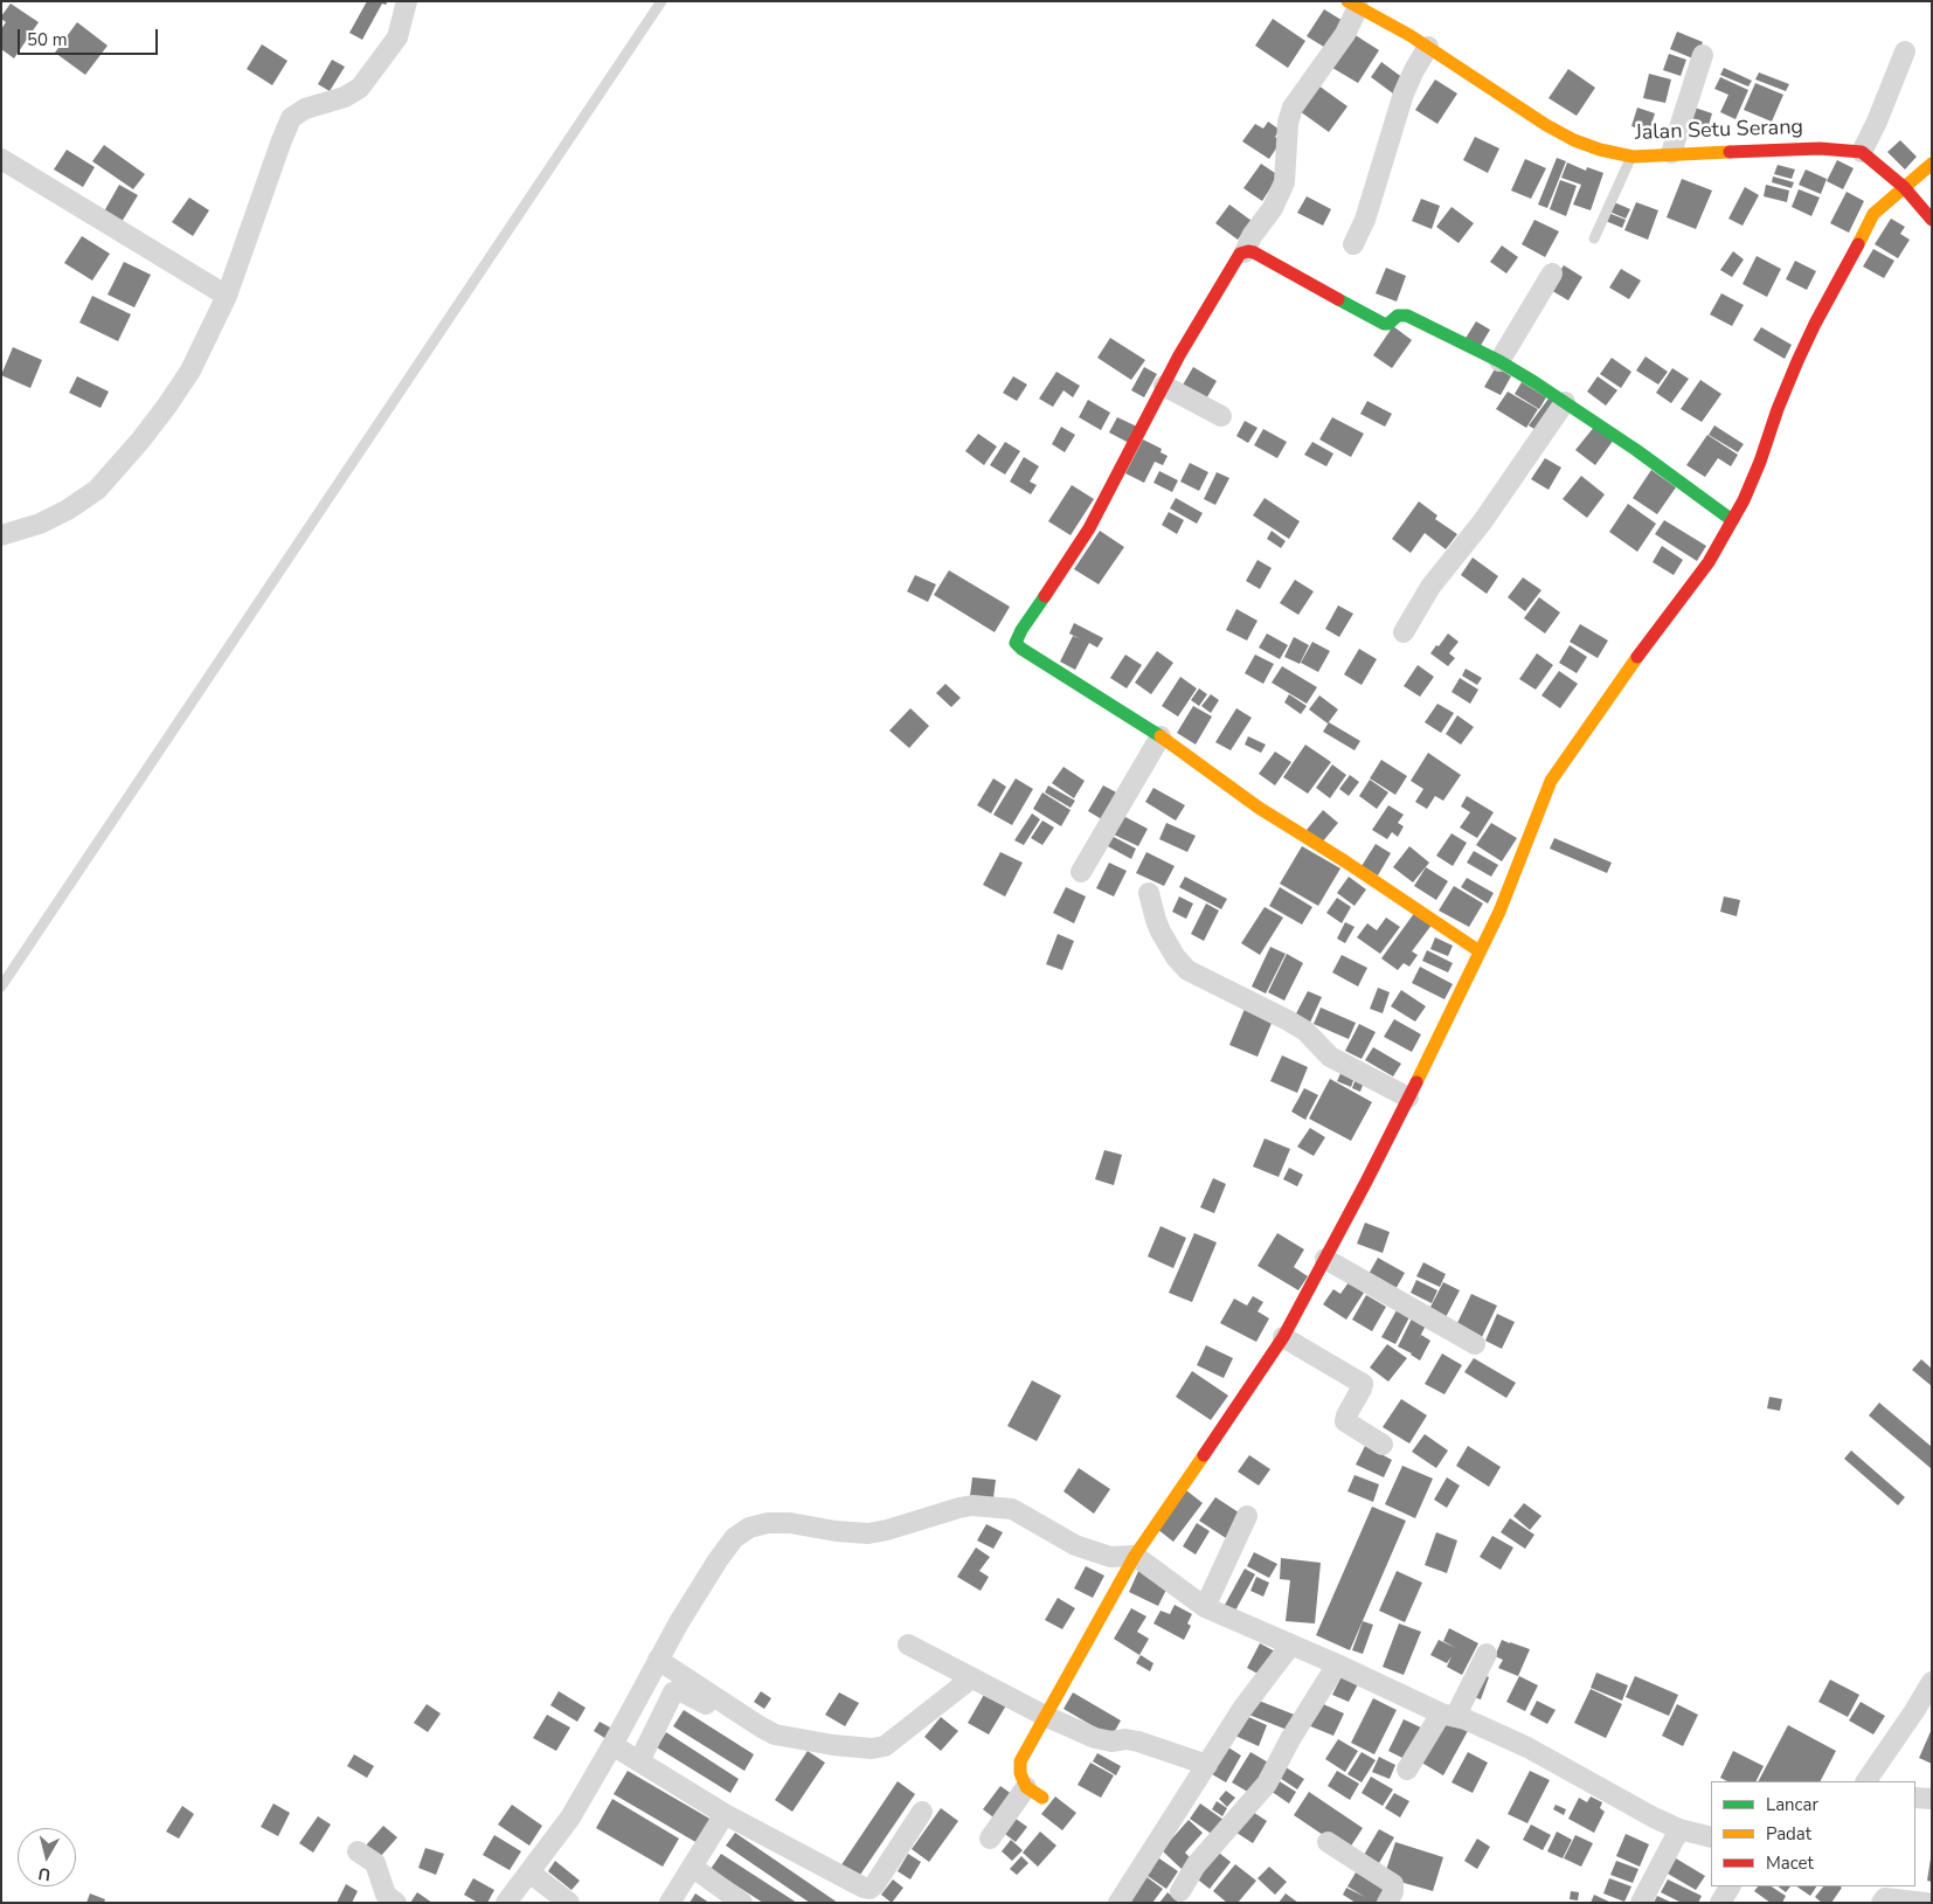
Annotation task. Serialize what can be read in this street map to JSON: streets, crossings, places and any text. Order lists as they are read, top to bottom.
{
  "streets": {
    "street": ["Jalan Setu Serang"]
  },
  "legend": ["Lancar", "Padat", "Macet"],
  "scale_bar": "50 m",
  "north": "bottom"
}
